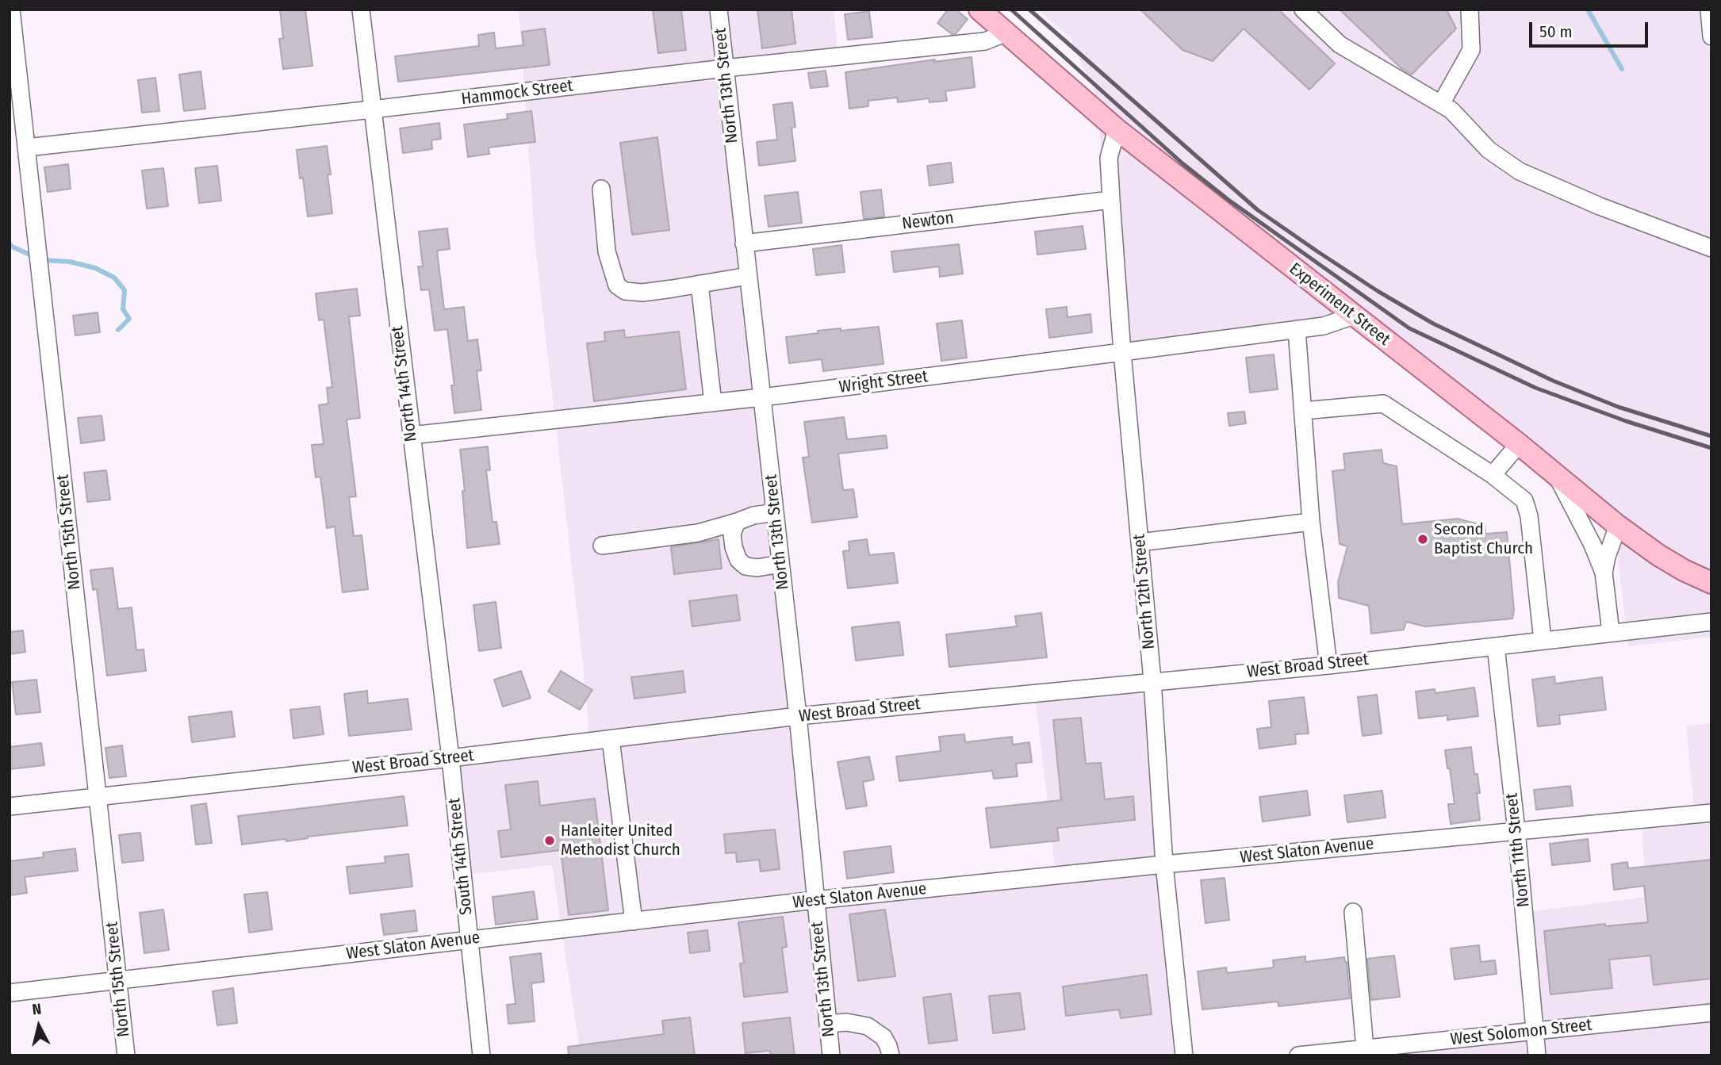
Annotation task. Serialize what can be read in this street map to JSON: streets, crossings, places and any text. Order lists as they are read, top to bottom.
{
  "streets": {
    "main road": ["Experiment Street"],
    "street": [
      "North 13th Street",
      "Hammock Street",
      "Newton",
      "Wright Street",
      "North 14th Street",
      "North 15th Street",
      "North 12th Street",
      "West Broad Street",
      "North 11th Street",
      "West Slaton Avenue",
      "South 14th Street",
      "West Solomon Street"
    ]
  },
  "crossings": [
    ["North 13th Street", "Hammock Street"],
    ["North 13th Street", "Newton"],
    ["North 13th Street", "Wright Street"],
    ["North 13th Street", "West Broad Street"],
    ["North 13th Street", "West Slaton Avenue"],
    ["Hammock Street", "Experiment Street"],
    ["Hammock Street", "North 14th Street"],
    ["Hammock Street", "North 15th Street"],
    ["Newton", "North 12th Street"],
    ["Experiment Street", "Wright Street"],
    ["Experiment Street", "North 12th Street"],
    ["Wright Street", "North 14th Street"],
    ["Wright Street", "North 12th Street"],
    ["North 14th Street", "West Broad Street"],
    ["North 14th Street", "South 14th Street"],
    ["North 15th Street", "West Broad Street"],
    ["North 15th Street", "West Slaton Avenue"],
    ["North 12th Street", "West Broad Street"],
    ["North 12th Street", "West Slaton Avenue"],
    ["West Broad Street", "North 11th Street"],
    ["West Broad Street", "South 14th Street"],
    ["North 11th Street", "West Slaton Avenue"],
    ["North 11th Street", "West Solomon Street"],
    ["West Slaton Avenue", "South 14th Street"]
  ],
  "places": ["Second Baptist Church", "Hanleiter United Methodist Church"],
  "scale_bar": "50 m",
  "north": "top"
}
